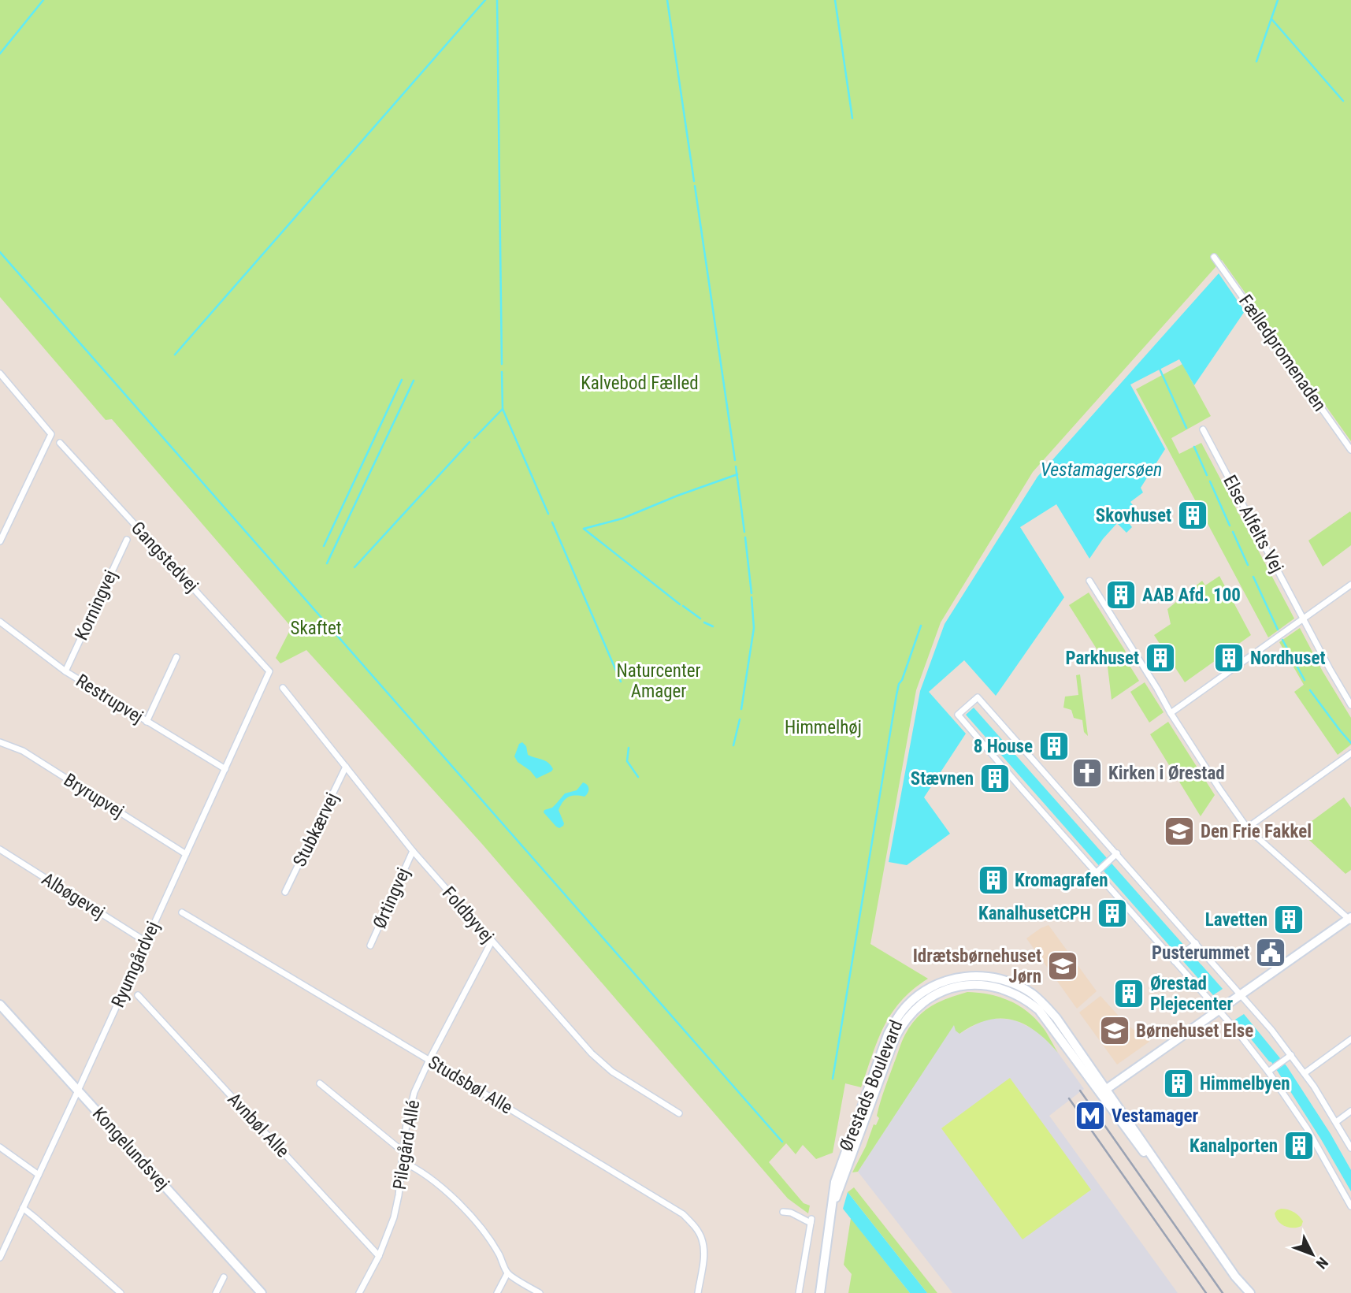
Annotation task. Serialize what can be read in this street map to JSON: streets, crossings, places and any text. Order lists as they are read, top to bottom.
{
  "streets": {
    "street": [
      "Fælledpromenaden",
      "Else Alfelts Vej",
      "Gangstedvej",
      "Korningvej",
      "Restrupvej",
      "Bryrupvej",
      "Stubkærvej",
      "Albøgevej",
      "Ørtingvej",
      "Foldbyvej",
      "Ryumgårdvej",
      "Studsbøl Alle",
      "Ørestads Boulevard",
      "Avnbøl Alle",
      "Pilegård Allé",
      "Kongelundsvej"
    ]
  },
  "crossings": [
    ["Gangstedvej", "Ryumgårdvej"],
    ["Korningvej", "Restrupvej"],
    ["Restrupvej", "Ryumgårdvej"],
    ["Bryrupvej", "Ryumgårdvej"],
    ["Stubkærvej", "Foldbyvej"],
    ["Albøgevej", "Ryumgårdvej"],
    ["Ørtingvej", "Foldbyvej"],
    ["Foldbyvej", "Pilegård Allé"],
    ["Ryumgårdvej", "Kongelundsvej"],
    ["Studsbøl Alle", "Pilegård Allé"],
    ["Avnbøl Alle", "Pilegård Allé"]
  ],
  "water": ["Vestamagersøen"],
  "parks": [
    "Kalvebod Fælled",
    "Skaftet",
    "Naturcenter Amager",
    "Himmelhøj"
  ],
  "places": {
    "building": [
      "Skovhuset",
      "AAB Afd. 100",
      "Parkhuset",
      "Nordhuset",
      "8 House",
      "Stævnen",
      "Kromagrafen",
      "KanalhusetCPH",
      "Lavetten",
      "Ørestad Plejecenter",
      "Himmelbyen",
      "Kanalporten"
    ],
    "church": ["Kirken i Ørestad"],
    "school or university": ["Den Frie Fakkel", "Idrætsbørnehuset Jørn", "Børnehuset Else"],
    "public building": ["Pusterummet"],
    "metro station": ["Vestamager"]
  },
  "north": "bottom right"
}
